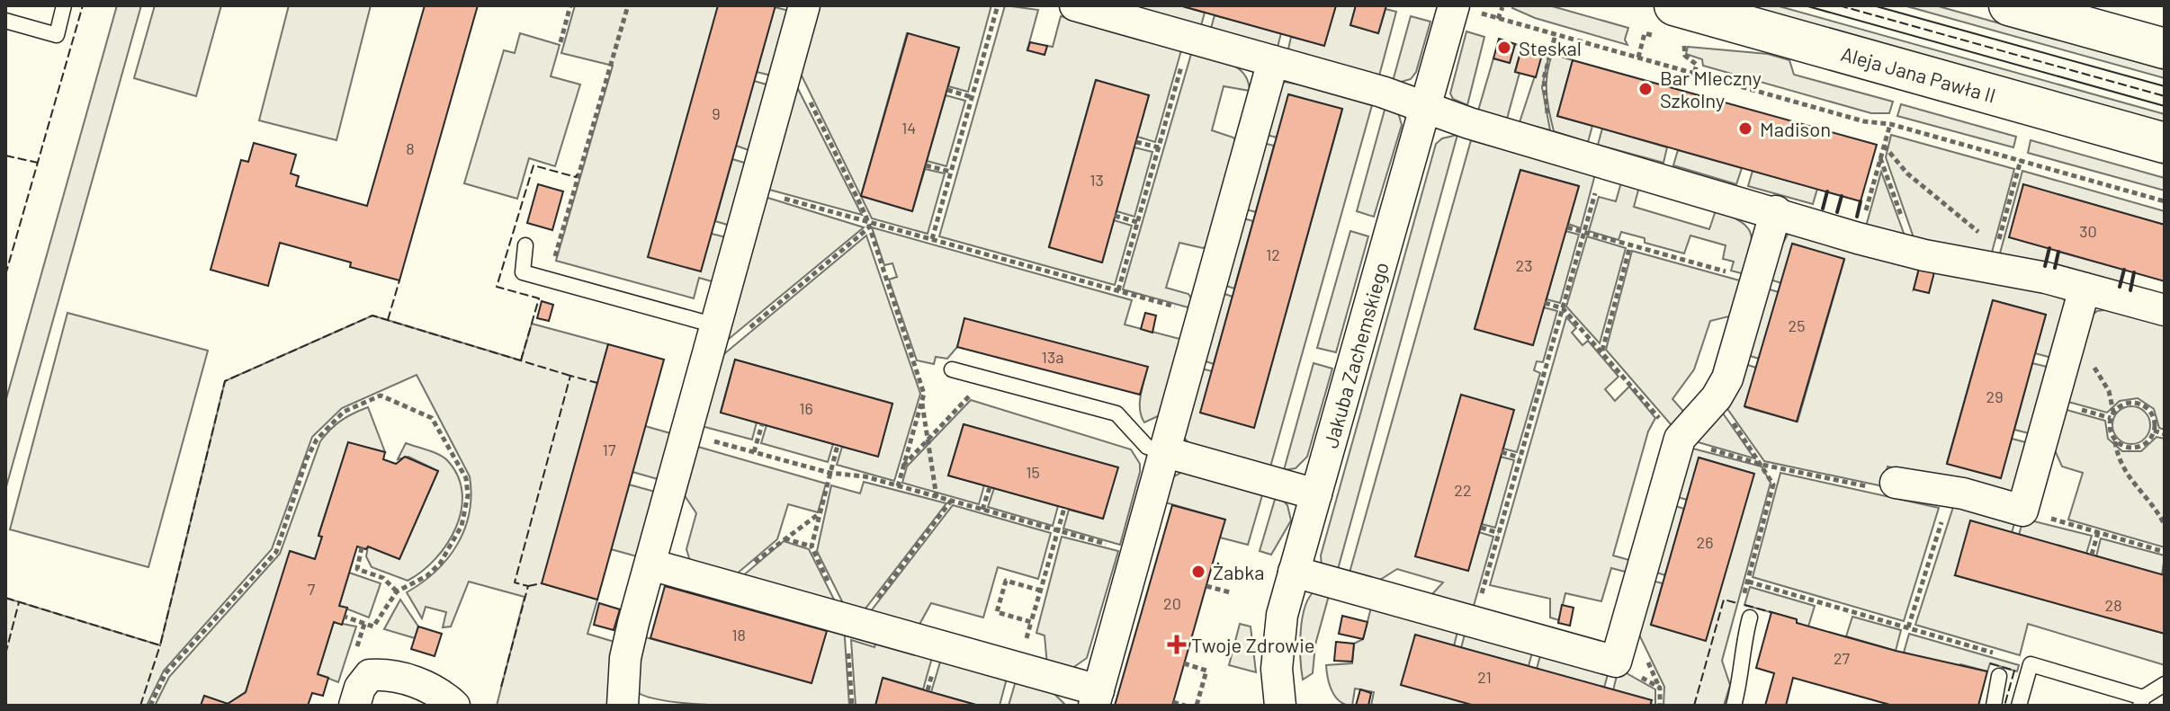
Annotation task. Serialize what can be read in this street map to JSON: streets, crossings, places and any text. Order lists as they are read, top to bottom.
{
  "streets": {
    "main road": ["Aleja Jana Pawła II"],
    "street": ["Jakuba Zachemskiego"]
  },
  "places": {
    "other": [
      "Steskal",
      "Bar Mleczny Szkolny",
      "Madison",
      "Żabka"
    ],
    "health": ["Twoje Zdrowie"]
  },
  "house_numbers": [
    "9",
    "14",
    "8",
    "13",
    "30",
    "12",
    "23",
    "25",
    "13a",
    "29",
    "16",
    "17",
    "15",
    "22",
    "26",
    "7",
    "20",
    "28",
    "18",
    "27",
    "21"
  ]
}
